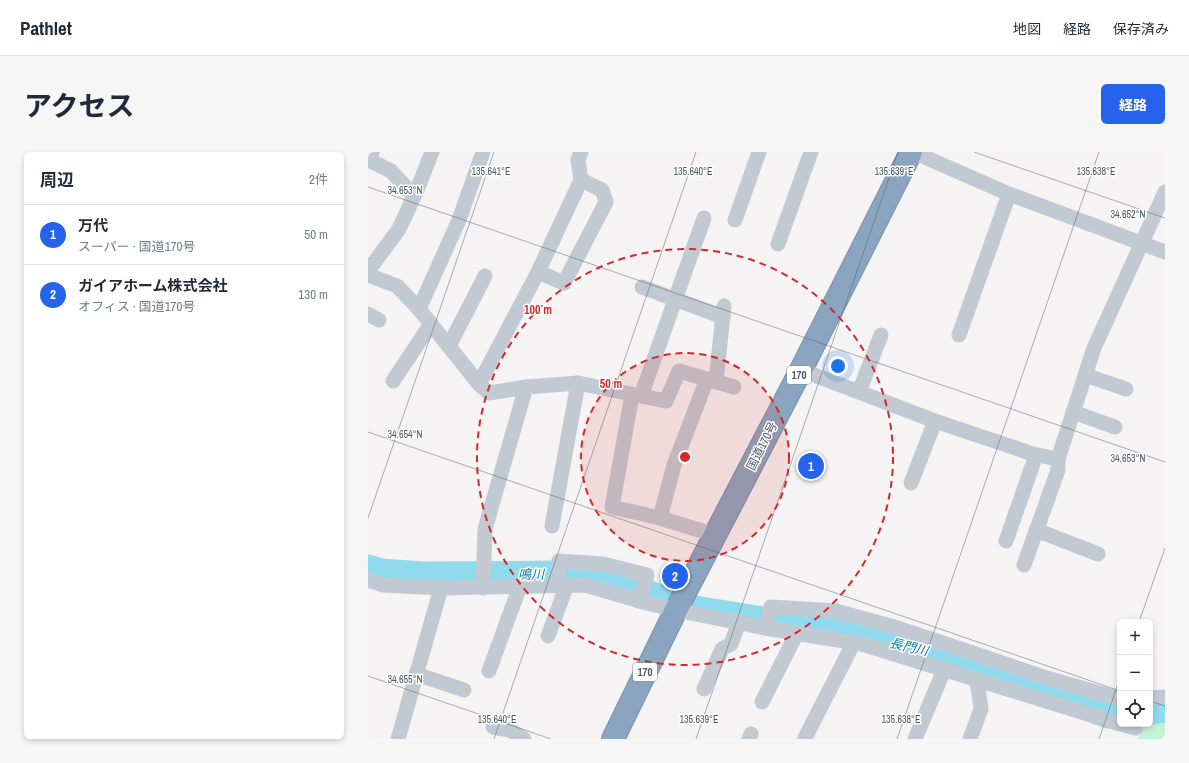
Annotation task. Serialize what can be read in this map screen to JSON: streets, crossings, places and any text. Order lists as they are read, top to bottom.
{
  "streets": {
    "highway": ["170", "国道170号"]
  },
  "water": ["鳴川", "長門川"],
  "page": {
    "header": "Pathlet",
    "nav": ["地図", "経路", "保存済み"],
    "title": "アクセス",
    "buttons": "経路",
    "heading": ["周辺", "2件"],
    "list": [
      {
        "mark": "1",
        "name": "万代",
        "note": "スーパー · 国道170号",
        "value": "50 m"
      },
      {
        "mark": "2",
        "name": "ガイアホーム株式会社",
        "note": "オフィス · 国道170号",
        "value": "130 m"
      }
    ],
    "pins": ["1", "2"],
    "map_buttons": ["+", "−"]
  },
  "coordinates": [
    "135.641°E",
    "135.640°E",
    "135.639°E",
    "135.638°E",
    "34.653°N",
    "34.652°N",
    "34.654°N",
    "34.655°N"
  ],
  "rings": ["100 m", "50 m"]
}
